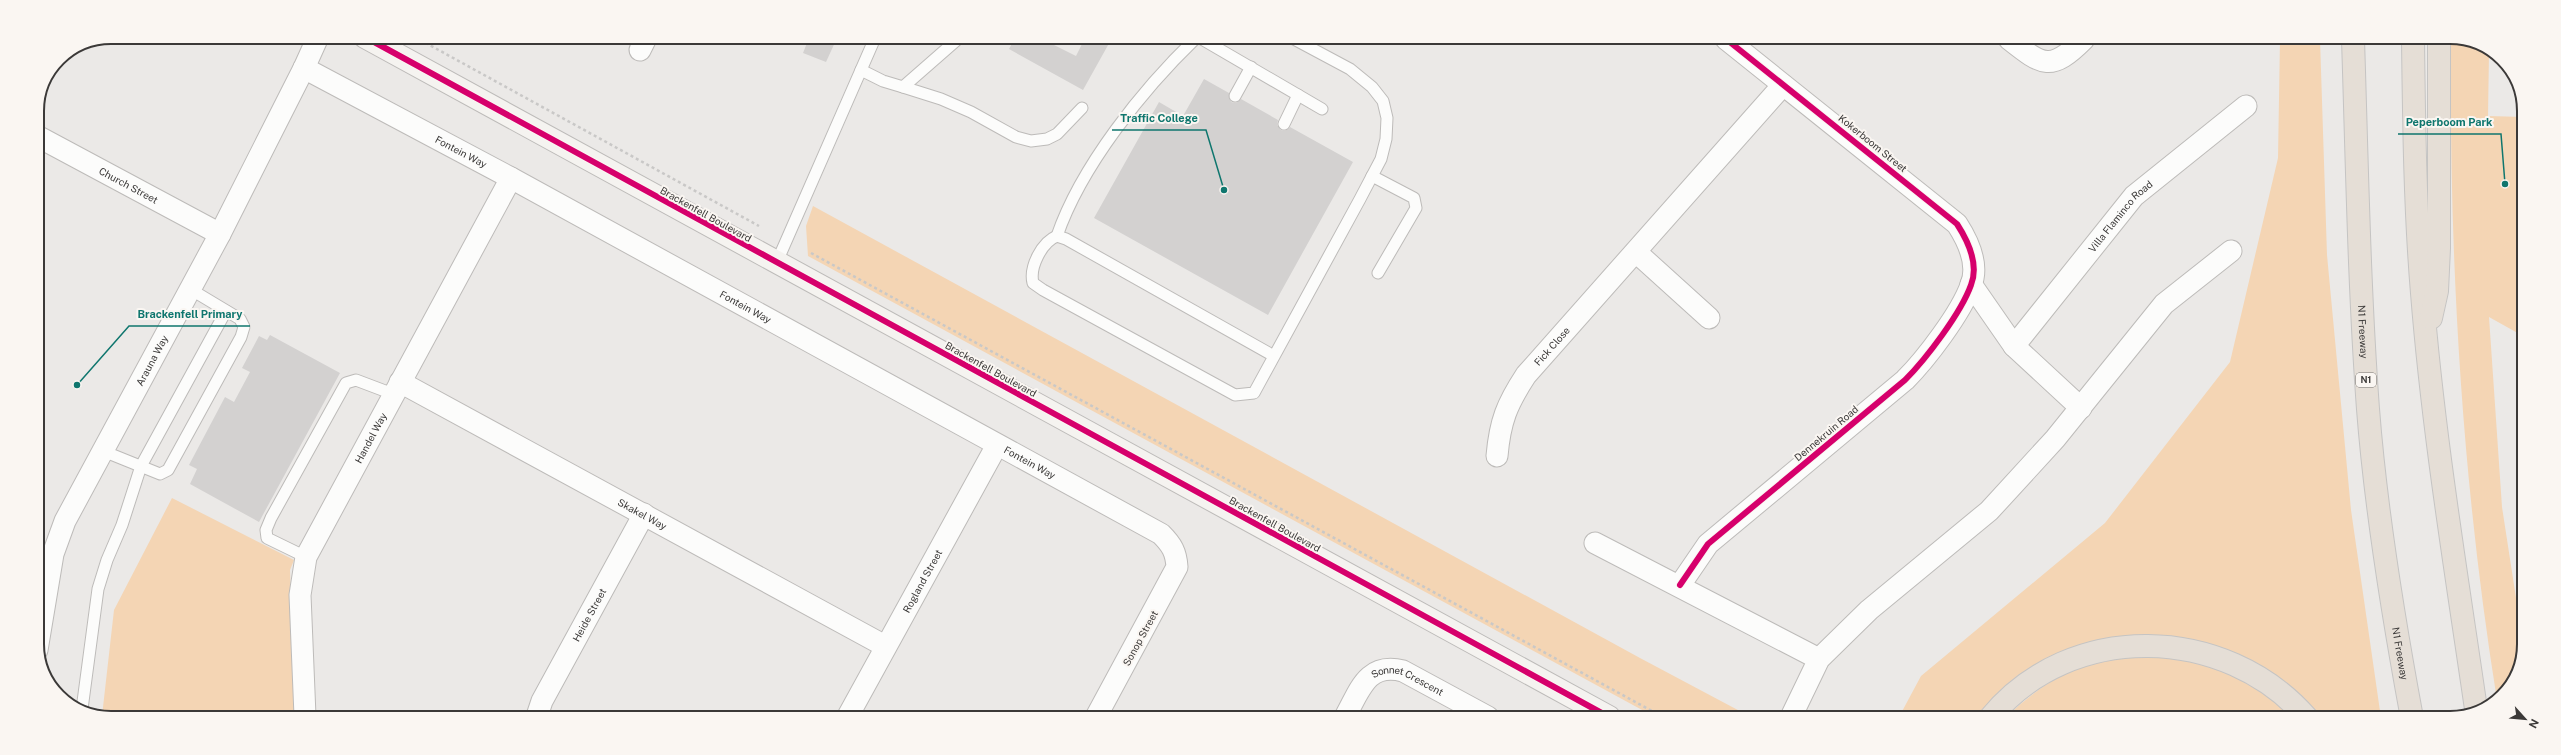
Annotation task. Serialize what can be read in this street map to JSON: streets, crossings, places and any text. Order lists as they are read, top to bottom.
{
  "streets": {
    "highway": ["N1 Freeway", "N1"],
    "street": [
      "Kokerboom Street",
      "Fontein Way",
      "Church Street",
      "Brackenfell Boulevard",
      "Villa Flaminco Road",
      "Fick Close",
      "Arauna Way",
      "Dennekruin Road",
      "Handel Way",
      "Skakel Way",
      "Rogland Street",
      "Heide Street",
      "Sonop Street",
      "Sonnet Crescent"
    ]
  },
  "crossings": [
    ["Kokerboom Street", "Fick Close"],
    ["Kokerboom Street", "Dennekruin Road"],
    ["Fontein Way", "Arauna Way"],
    ["Fontein Way", "Handel Way"],
    ["Fontein Way", "Rogland Street"],
    ["Fontein Way", "Sonop Street"],
    ["Church Street", "Arauna Way"],
    ["Handel Way", "Skakel Way"],
    ["Skakel Way", "Rogland Street"],
    ["Skakel Way", "Heide Street"]
  ],
  "places": ["Peperboom Park", "Traffic College", "Brackenfell Primary"],
  "north": "bottom right"
}
